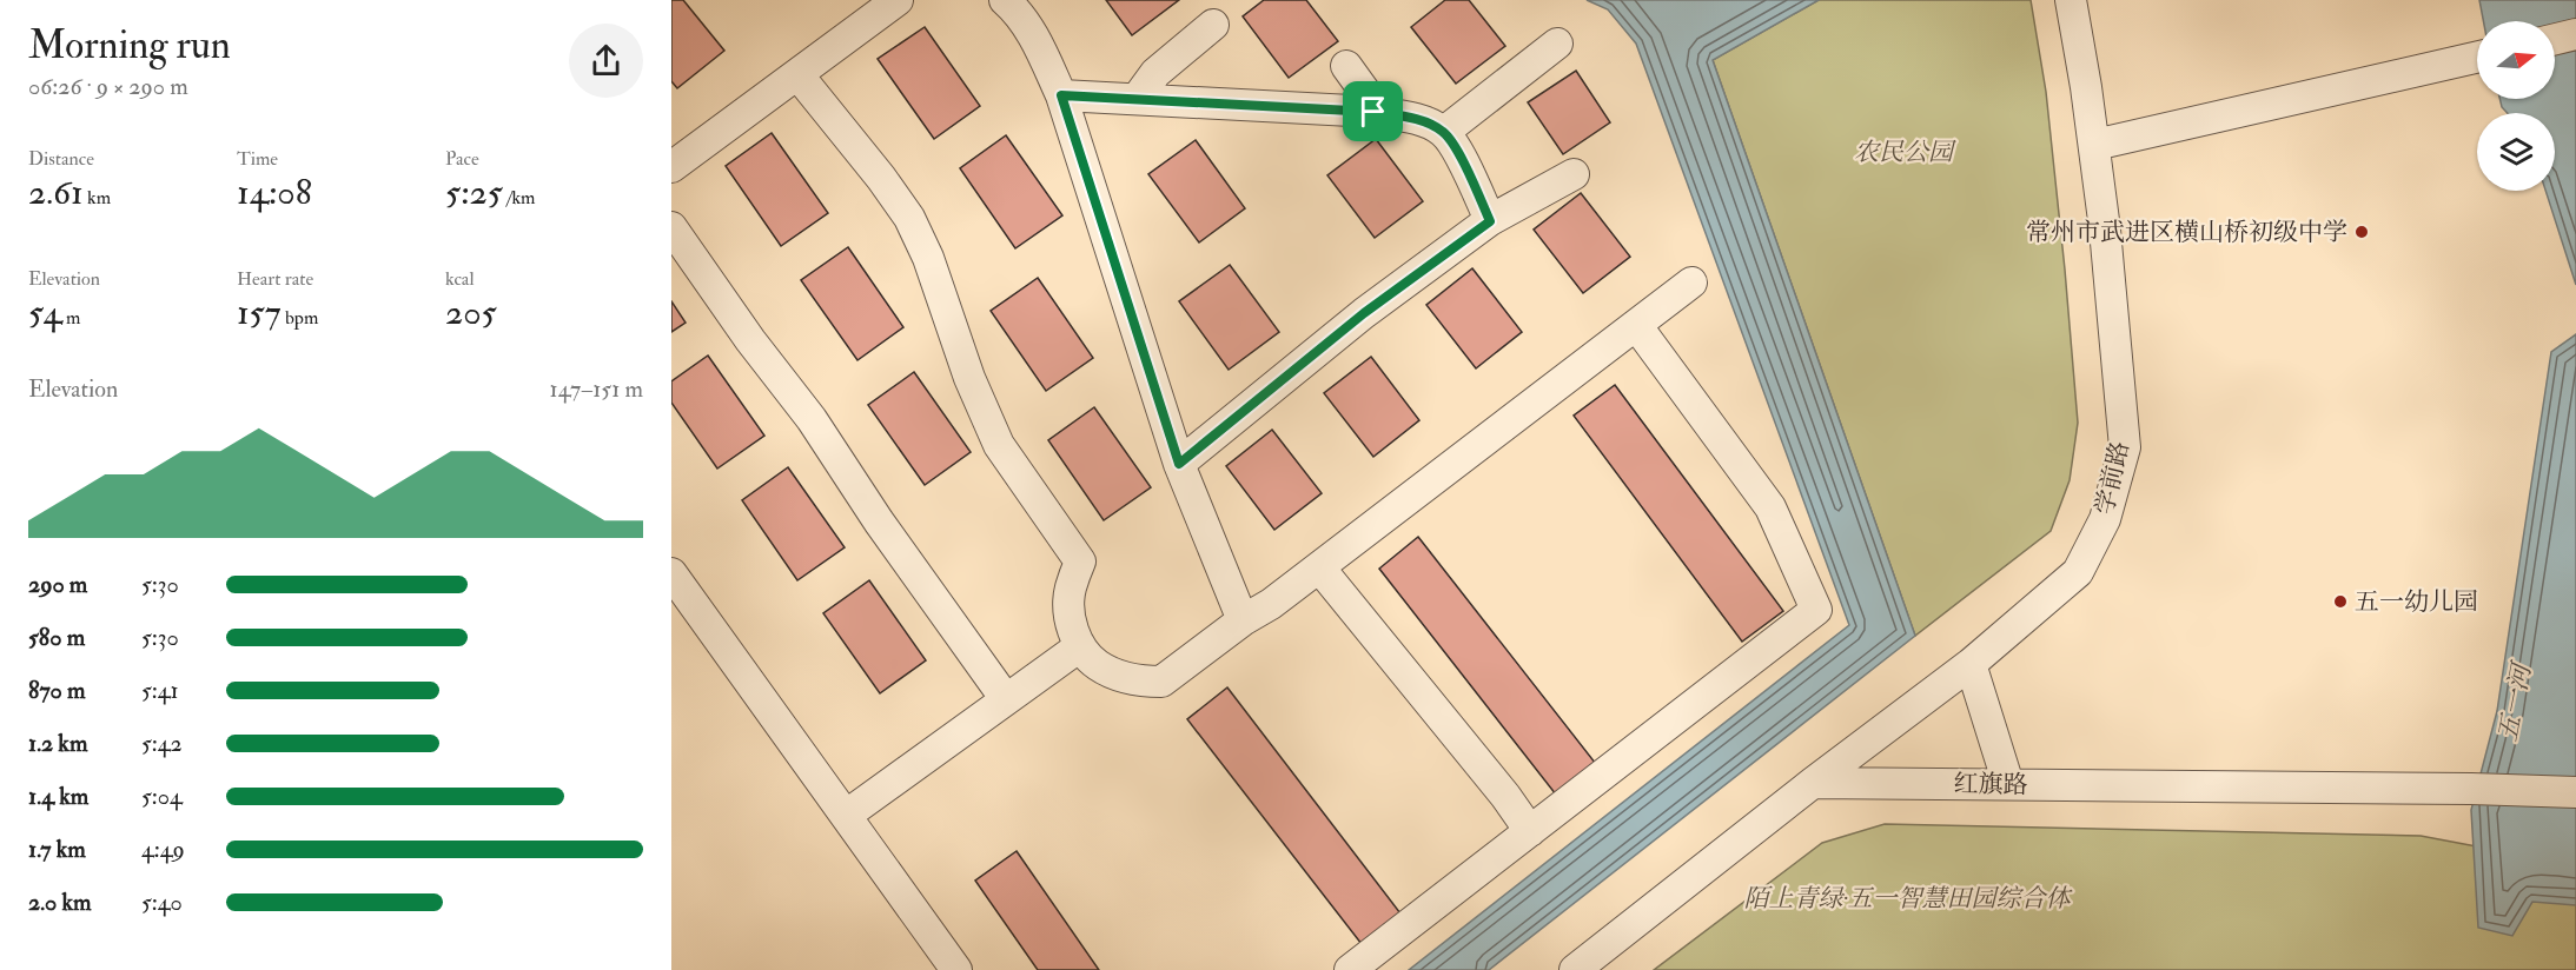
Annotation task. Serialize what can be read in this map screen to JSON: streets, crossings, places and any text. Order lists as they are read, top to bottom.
{
  "streets": {
    "street": ["学前路", "红旗路"]
  },
  "crossings": [
    ["学前路", "红旗路"]
  ],
  "water": ["五一河"],
  "parks": ["农民公园", "陌上青绿·五一智慧田园综合体"],
  "places": ["常州市武进区横山桥初级中学", "五一幼儿园"],
  "north": "right",
  "page": {
    "heading": ["Morning run", "06:26 · 9 × 290 m"],
    "stats": [
      ["Distance", "2.61 km"],
      ["Time", "14:08"],
      ["Pace", "5:25 /km"],
      ["Elevation", "54 m"],
      ["Heart rate", "157 bpm"],
      ["kcal", "205"]
    ],
    "chart": ["Elevation", "147–151 m"],
    "list": [
      {
        "name": "290 m",
        "note": "5:30"
      },
      {
        "name": "580 m",
        "note": "5:30"
      },
      {
        "name": "870 m",
        "note": "5:41"
      },
      {
        "name": "1.2 km",
        "note": "5:42"
      },
      {
        "name": "1.4 km",
        "note": "5:04"
      },
      {
        "name": "1.7 km",
        "note": "4:49"
      },
      {
        "name": "2.0 km",
        "note": "5:40"
      }
    ]
  }
}
